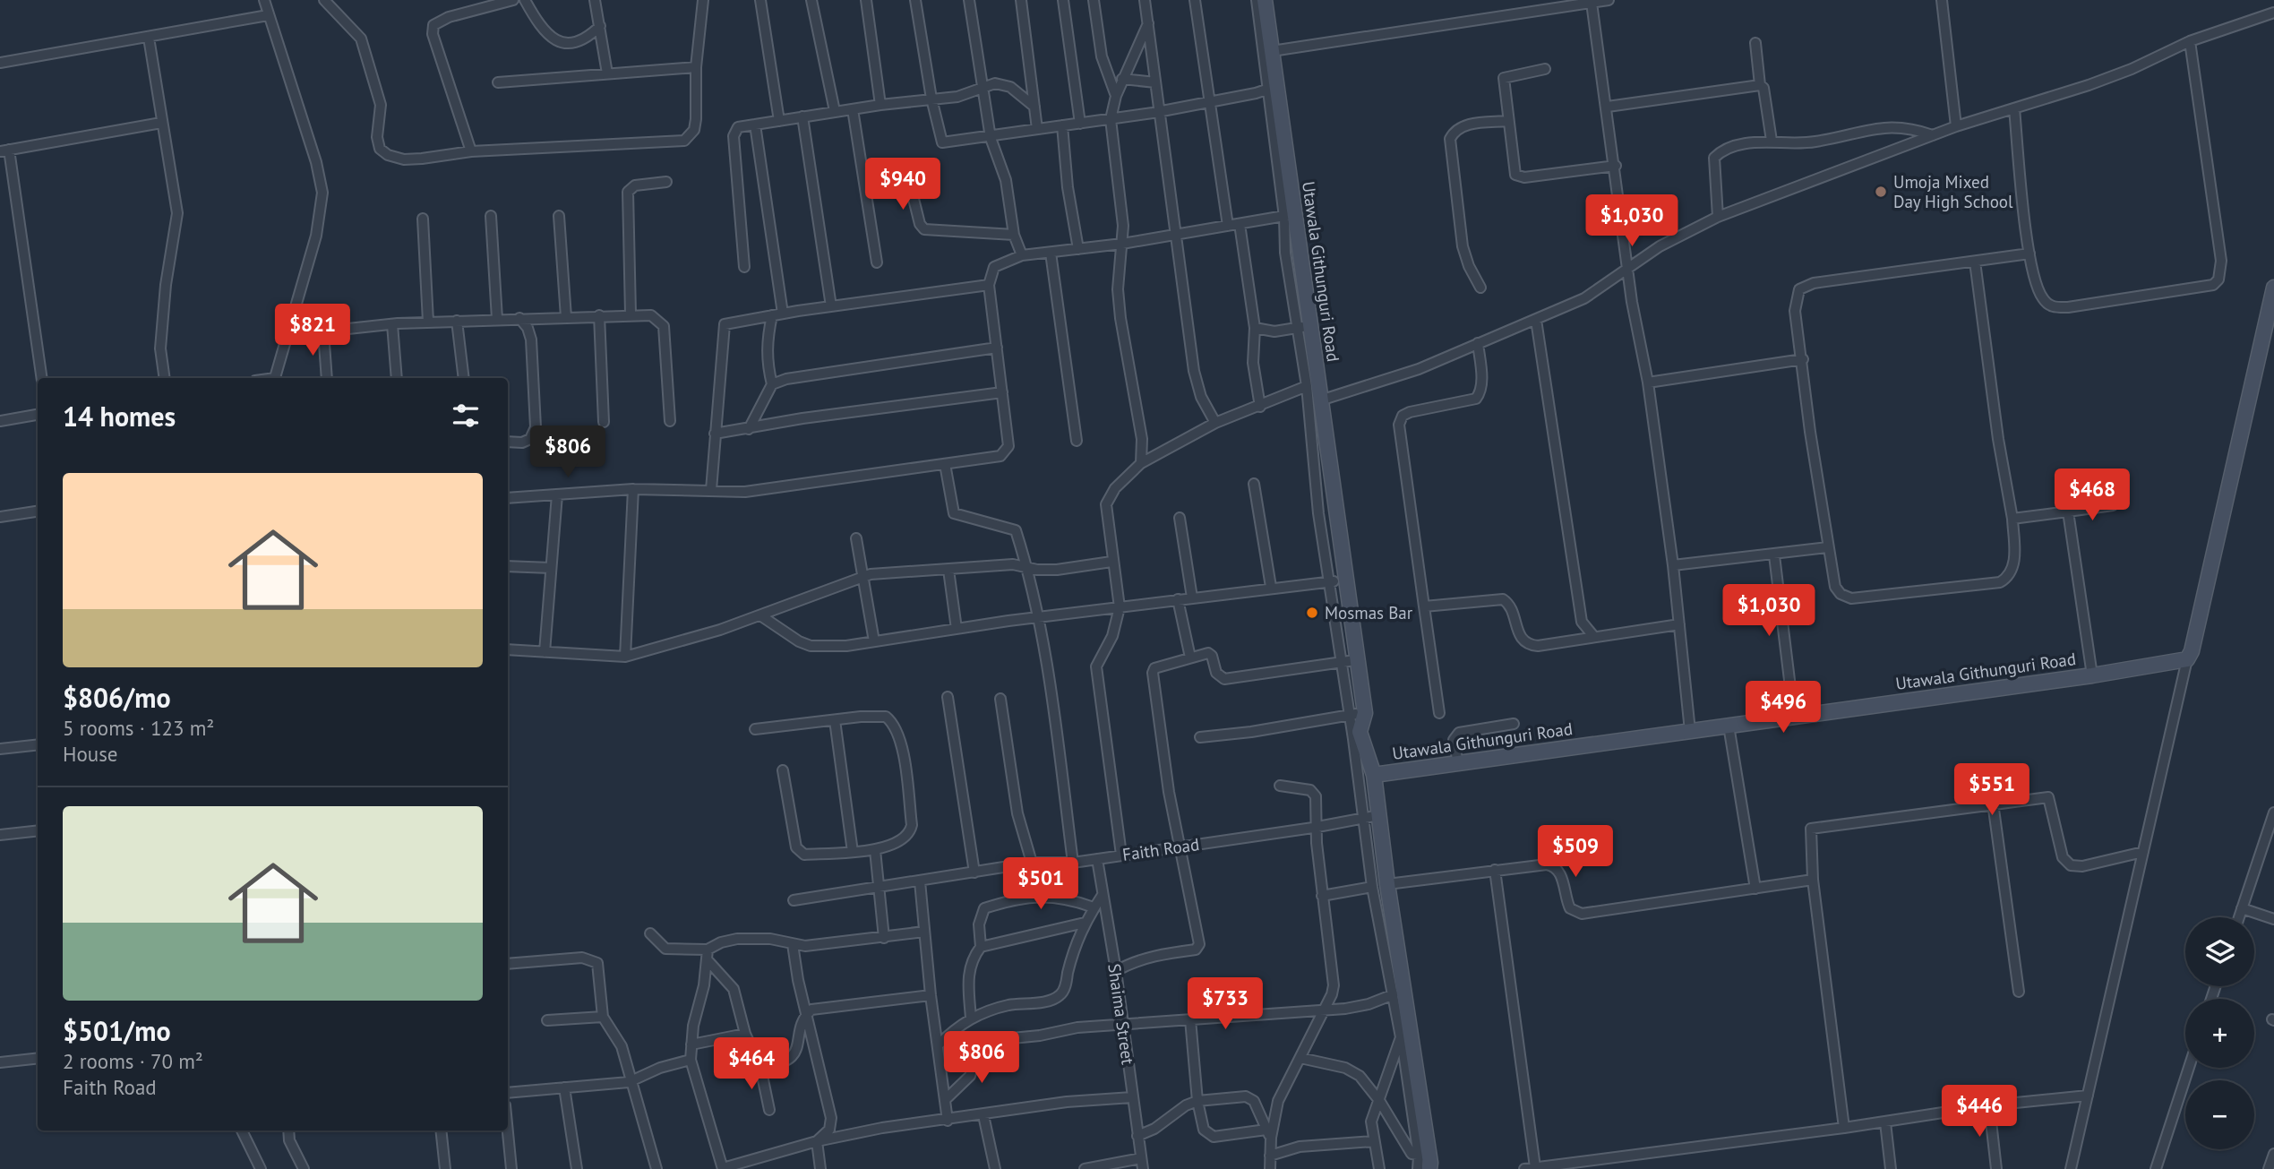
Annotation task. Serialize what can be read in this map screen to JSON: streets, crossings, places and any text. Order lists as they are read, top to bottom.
{
  "streets": {
    "street": ["Utawala Githunguri Road", "Faith Road", "Shaima Street"]
  },
  "crossings": [
    ["Faith Road", "Shaima Street"]
  ],
  "places": ["Umoja Mixed Day High School", "Mosmas Bar"],
  "page": {
    "price": [
      "$940",
      "$1,030",
      "$821",
      "$806",
      "$468",
      "$1,030",
      "$496",
      "$551",
      "$509",
      "$501",
      "$733",
      "$806",
      "$464",
      "$446"
    ],
    "heading": "14 homes",
    "list": [
      {
        "name": "$806/mo",
        "note": "5 rooms · 123 m² · House"
      },
      {
        "name": "$501/mo",
        "note": "2 rooms · 70 m² · Faith Road"
      }
    ],
    "map_buttons": ["+", "−"]
  }
}
